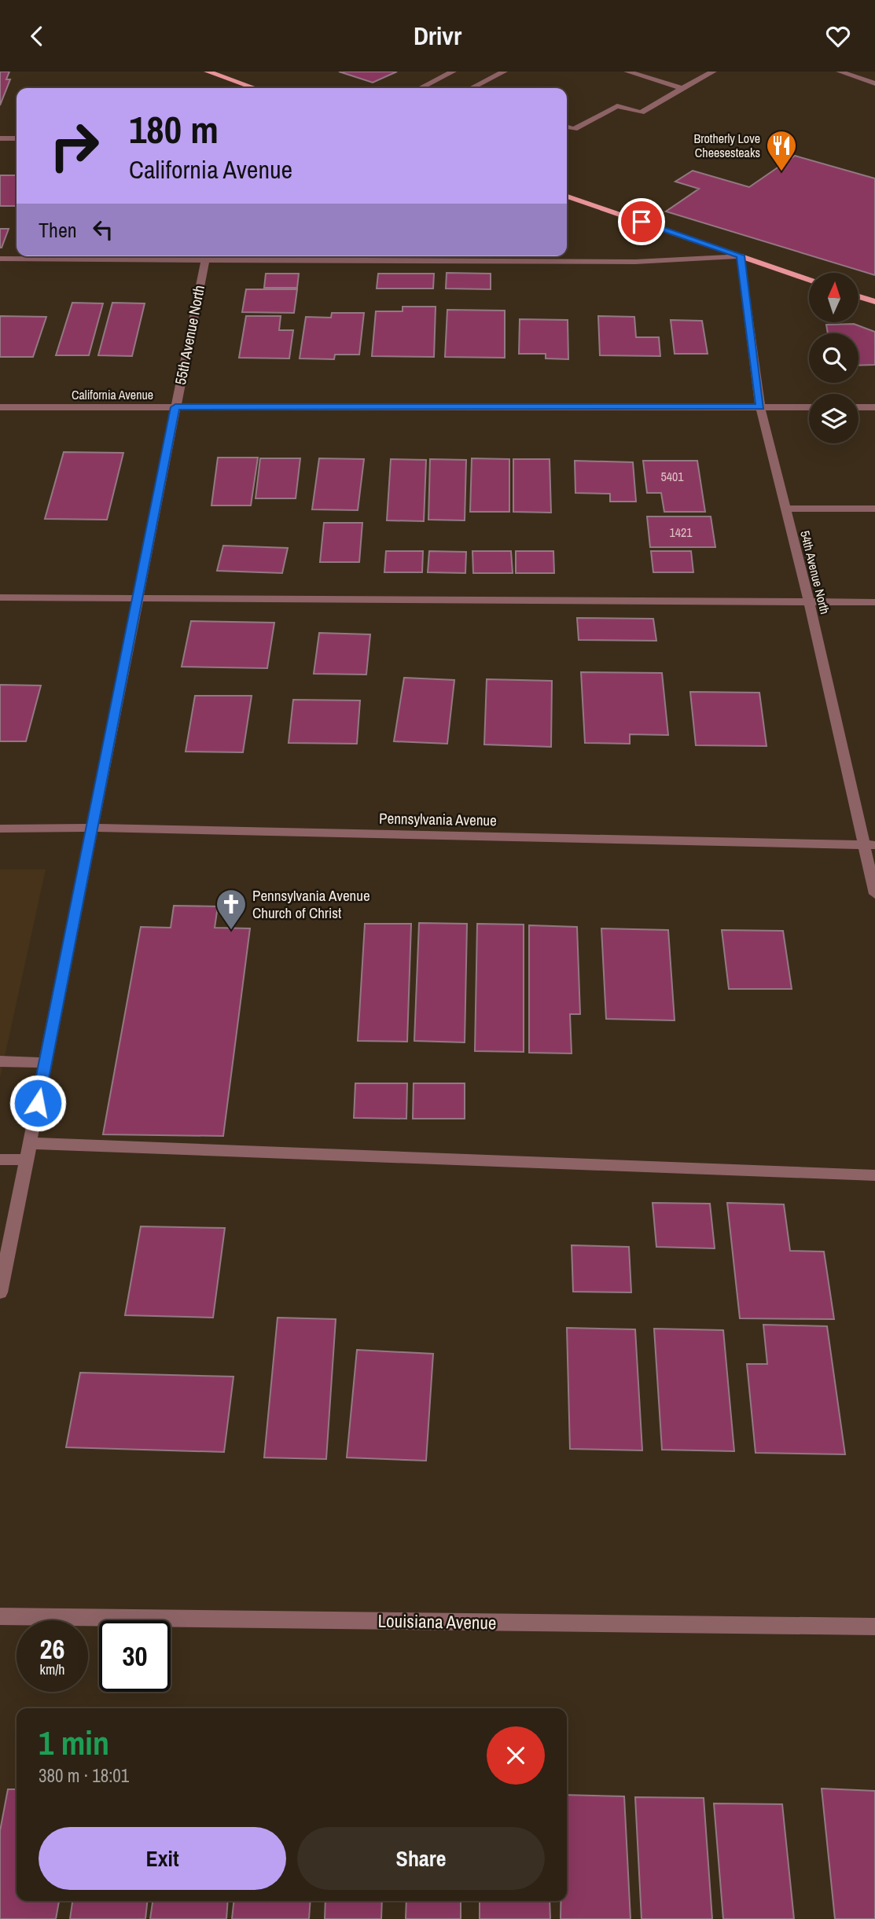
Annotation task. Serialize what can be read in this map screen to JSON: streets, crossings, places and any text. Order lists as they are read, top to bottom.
{
  "streets": {
    "street": [
      "55th Avenue North",
      "California Avenue",
      "54th Avenue North",
      "Pennsylvania Avenue",
      "Louisiana Avenue"
    ]
  },
  "crossings": [
    ["55th Avenue North", "California Avenue"],
    ["55th Avenue North", "Pennsylvania Avenue"],
    ["California Avenue", "54th Avenue North"],
    ["54th Avenue North", "Pennsylvania Avenue"]
  ],
  "places": {
    "restaurant": ["Brotherly Love Cheesesteaks"],
    "church": ["Pennsylvania Avenue Church of Christ"]
  },
  "house_numbers": ["5401", "1421"],
  "north": "top",
  "page": {
    "header": "Drivr",
    "turn": ["180 m", "California Avenue"],
    "then": "Then",
    "speed": "26 km/h",
    "limit": "30",
    "heading": ["1 min", "380 m · 18:01"],
    "buttons": ["Exit", "Share"]
  }
}
